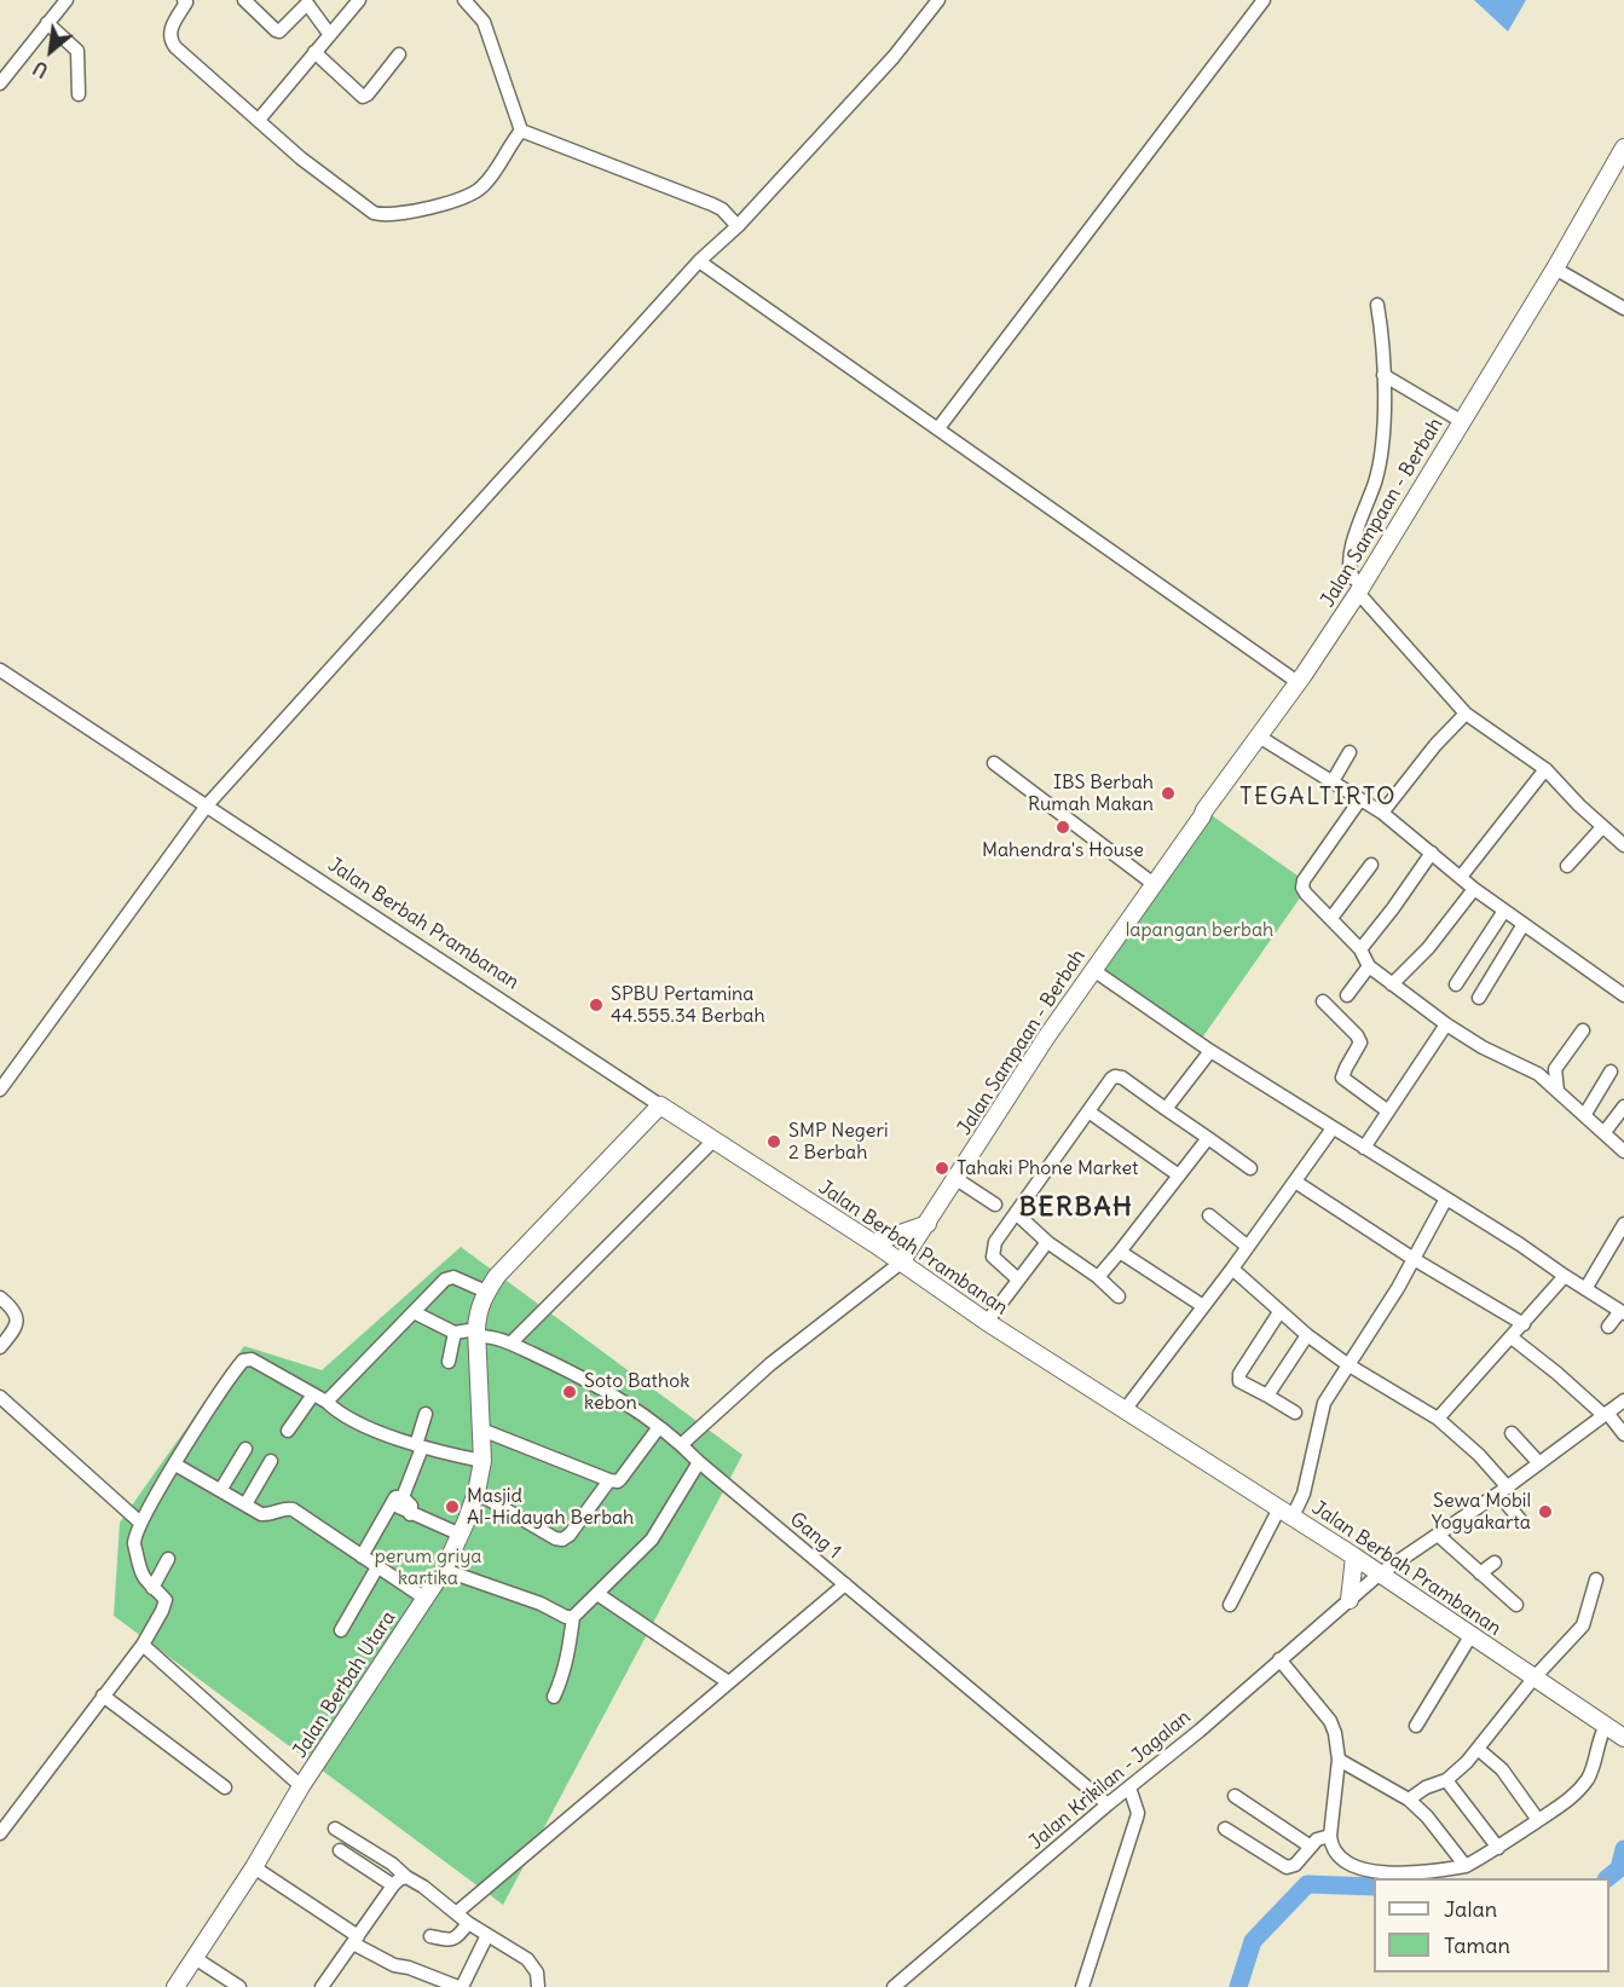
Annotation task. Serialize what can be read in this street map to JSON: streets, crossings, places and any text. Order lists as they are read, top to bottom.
{
  "streets": {
    "main road": ["Jalan Sampaan - Berbah", "Jalan Berbah Prambanan", "Jalan Berbah Utara"],
    "street": ["Gang 1", "Jalan Krikilan - Jagalan"]
  },
  "crossings": [
    ["Jalan Sampaan - Berbah", "Jalan Berbah Prambanan"],
    ["Jalan Berbah Prambanan", "Jalan Berbah Utara"],
    ["Jalan Berbah Prambanan", "Jalan Krikilan - Jagalan"],
    ["Gang 1", "Jalan Berbah Utara"],
    ["Gang 1", "Jalan Krikilan - Jagalan"]
  ],
  "districts": ["TEGALTIRTO", "BERBAH"],
  "parks": ["lapangan berbah", "perum griya kartika"],
  "places": [
    "IBS Berbah Rumah Makan",
    "Mahendra's House",
    "SPBU Pertamina 44.555.34 Berbah",
    "SMP Negeri 2 Berbah",
    "Tahaki Phone Market",
    "Soto Bathok kebon",
    "Masjid Al-Hidayah Berbah",
    "Sewa Mobil Yogyakarta"
  ],
  "legend": ["Jalan", "Taman"],
  "north": "bottom left"
}
